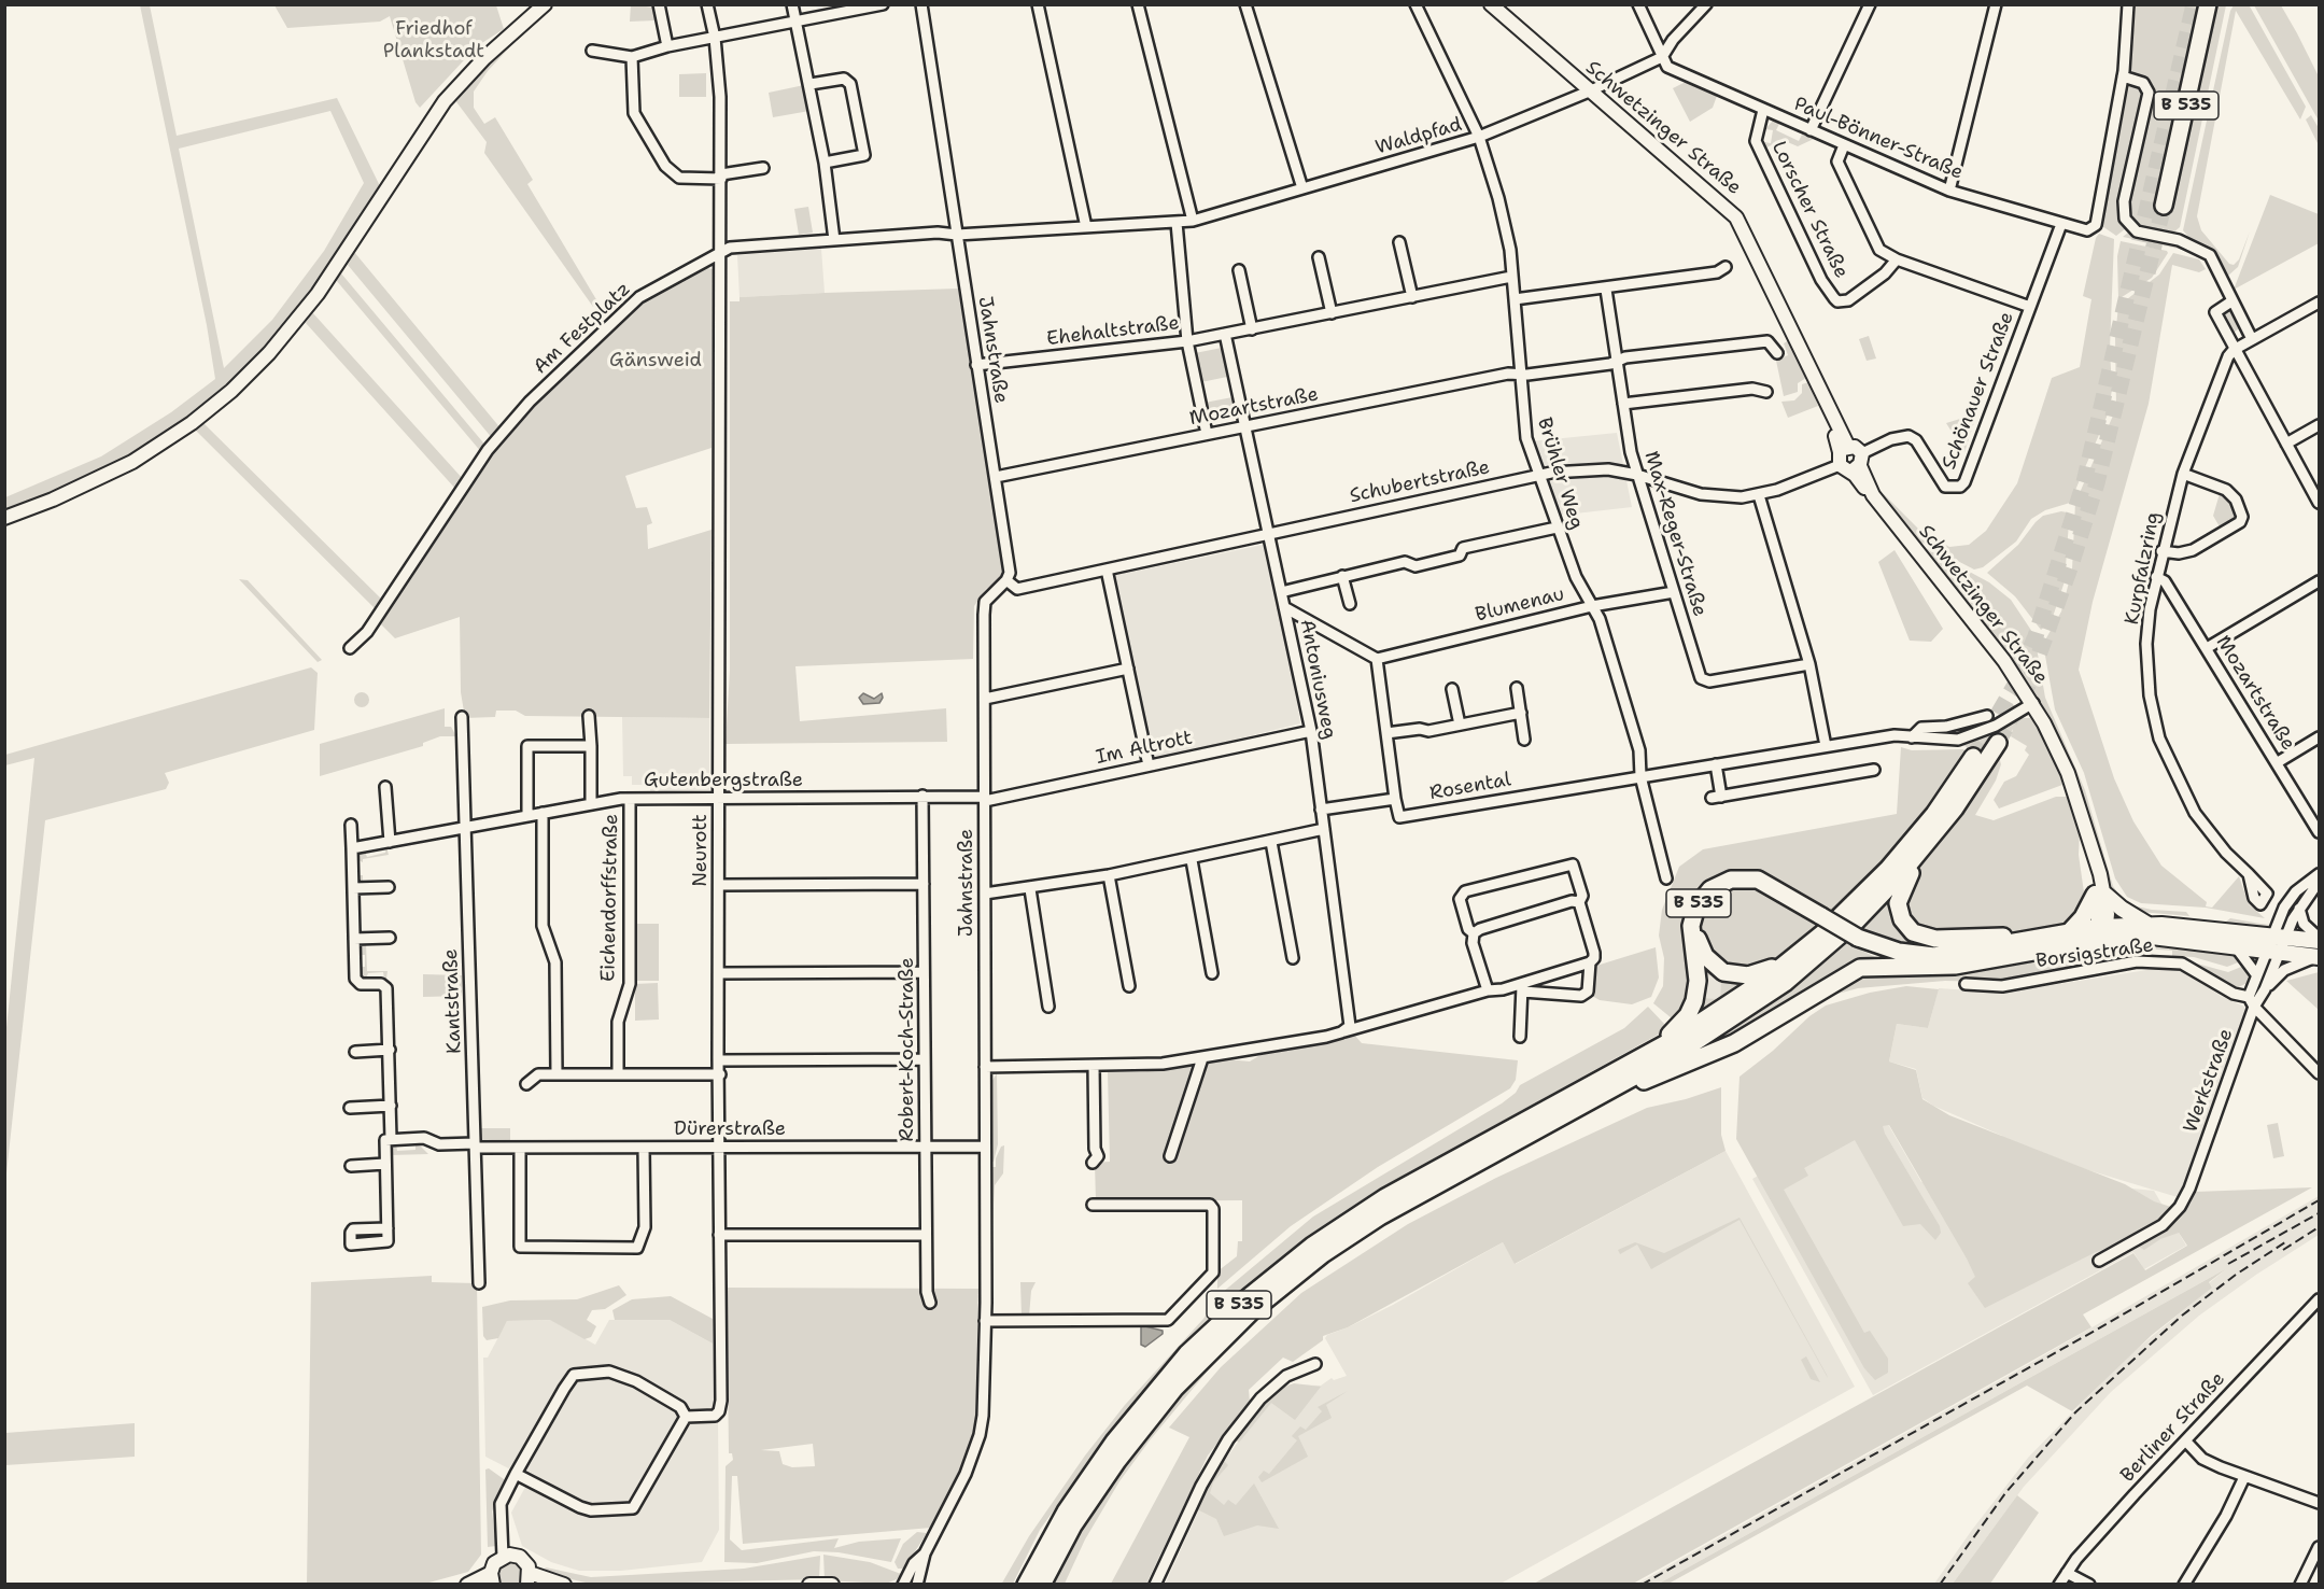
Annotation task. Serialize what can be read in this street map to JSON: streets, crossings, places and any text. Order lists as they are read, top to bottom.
{
  "streets": {
    "highway": ["B 535"],
    "street": [
      "Schwetzinger Straße",
      "Waldpfad",
      "Paul-Bönner-Straße",
      "Lorscher Straße",
      "Am Festplatz",
      "Ehehaltstraße",
      "Jahnstraße",
      "Schönauer Straße",
      "Mozartstraße",
      "Brühler Weg",
      "Schubertstraße",
      "Max-Reger-Straße",
      "Kurpfalzring",
      "Blumenau",
      "Antoniusweg",
      "Im Altrott",
      "Gutenbergstraße",
      "Rosental",
      "Neurott",
      "Eichendorffstraße",
      "Borsigstraße",
      "Kantstraße",
      "Robert-Koch-Straße",
      "Werkstraße",
      "Dürerstraße",
      "Berliner Straße"
    ]
  },
  "crossings": [
    ["B 535", "Schwetzinger Straße"],
    ["Schwetzinger Straße", "Waldpfad"],
    ["Schwetzinger Straße", "Schönauer Straße"],
    ["Schwetzinger Straße", "Schubertstraße"],
    ["Waldpfad", "Paul-Bönner-Straße"],
    ["Waldpfad", "Am Festplatz"],
    ["Waldpfad", "Jahnstraße"],
    ["Waldpfad", "Brühler Weg"],
    ["Paul-Bönner-Straße", "Lorscher Straße"],
    ["Paul-Bönner-Straße", "Schönauer Straße"],
    ["Am Festplatz", "Jahnstraße"],
    ["Am Festplatz", "Neurott"],
    ["Ehehaltstraße", "Jahnstraße"],
    ["Ehehaltstraße", "Brühler Weg"],
    ["Ehehaltstraße", "Antoniusweg"],
    ["Jahnstraße", "Mozartstraße"],
    ["Jahnstraße", "Schubertstraße"],
    ["Jahnstraße", "Im Altrott"],
    ["Jahnstraße", "Gutenbergstraße"],
    ["Jahnstraße", "Dürerstraße"],
    ["Schönauer Straße", "Schubertstraße"],
    ["Mozartstraße", "Brühler Weg"],
    ["Mozartstraße", "Max-Reger-Straße"],
    ["Mozartstraße", "Kurpfalzring"],
    ["Mozartstraße", "Antoniusweg"],
    ["Brühler Weg", "Schubertstraße"],
    ["Brühler Weg", "Blumenau"],
    ["Brühler Weg", "Rosental"],
    ["Schubertstraße", "Max-Reger-Straße"],
    ["Schubertstraße", "Antoniusweg"],
    ["Max-Reger-Straße", "Blumenau"],
    ["Antoniusweg", "Im Altrott"],
    ["Im Altrott", "Gutenbergstraße"],
    ["Gutenbergstraße", "Neurott"],
    ["Gutenbergstraße", "Eichendorffstraße"],
    ["Gutenbergstraße", "Kantstraße"],
    ["Gutenbergstraße", "Robert-Koch-Straße"],
    ["Neurott", "Dürerstraße"],
    ["Kantstraße", "Dürerstraße"],
    ["Robert-Koch-Straße", "Dürerstraße"]
  ],
  "parks": ["Friedhof Plankstadt", "Gänsweid"]
}
